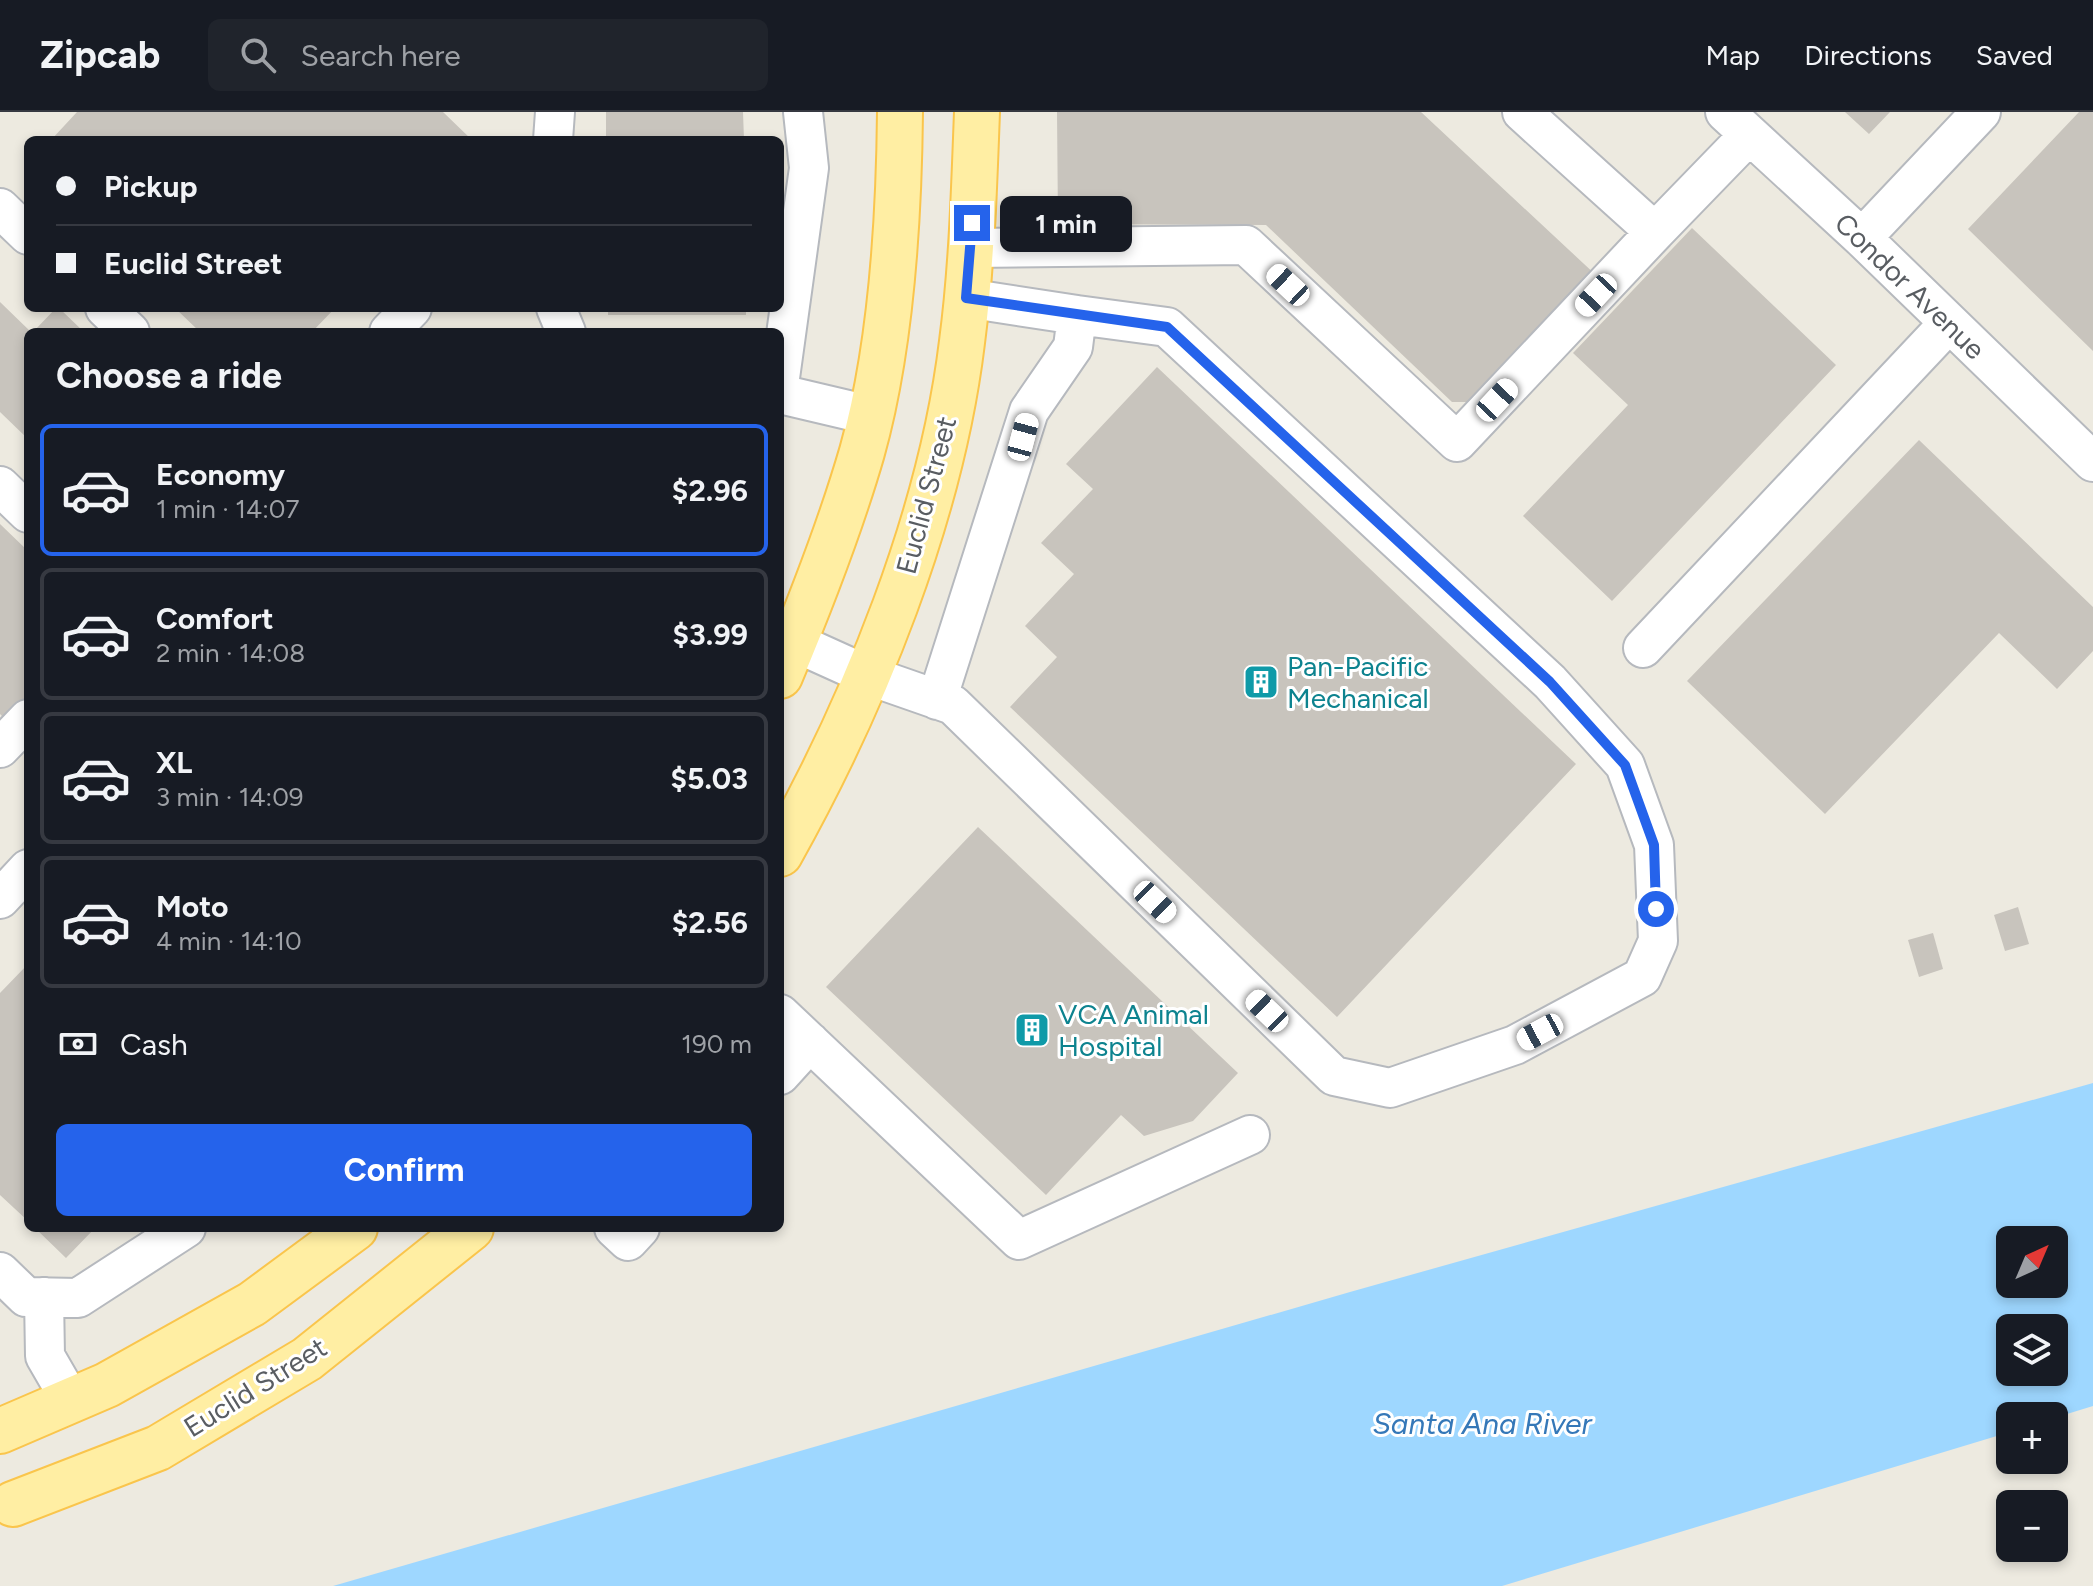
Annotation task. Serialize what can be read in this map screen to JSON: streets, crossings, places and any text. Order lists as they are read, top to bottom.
{
  "streets": {
    "main road": ["Euclid Street"],
    "street": ["Condor Avenue"]
  },
  "water": ["Santa Ana River"],
  "places": {
    "building": ["Pan-Pacific Mechanical", "VCA Animal Hospital"]
  },
  "north": "top right",
  "page": {
    "header": "Zipcab",
    "search": "Search here",
    "nav": ["Map", "Directions", "Saved"],
    "banner": ["Pickup", "Euclid Street"],
    "bubble": "1 min",
    "heading": "Choose a ride",
    "list": [
      {
        "name": "Economy",
        "note": "1 min · 14:07",
        "value": "$2.96"
      },
      {
        "name": "Comfort",
        "note": "2 min · 14:08",
        "value": "$3.99"
      },
      {
        "name": "XL",
        "note": "3 min · 14:09",
        "value": "$5.03"
      },
      {
        "name": "Moto",
        "note": "4 min · 14:10",
        "value": "$2.56"
      }
    ],
    "pay": ["Cash", "190 m"],
    "buttons": "Confirm",
    "map_buttons": ["+", "−"]
  }
}
